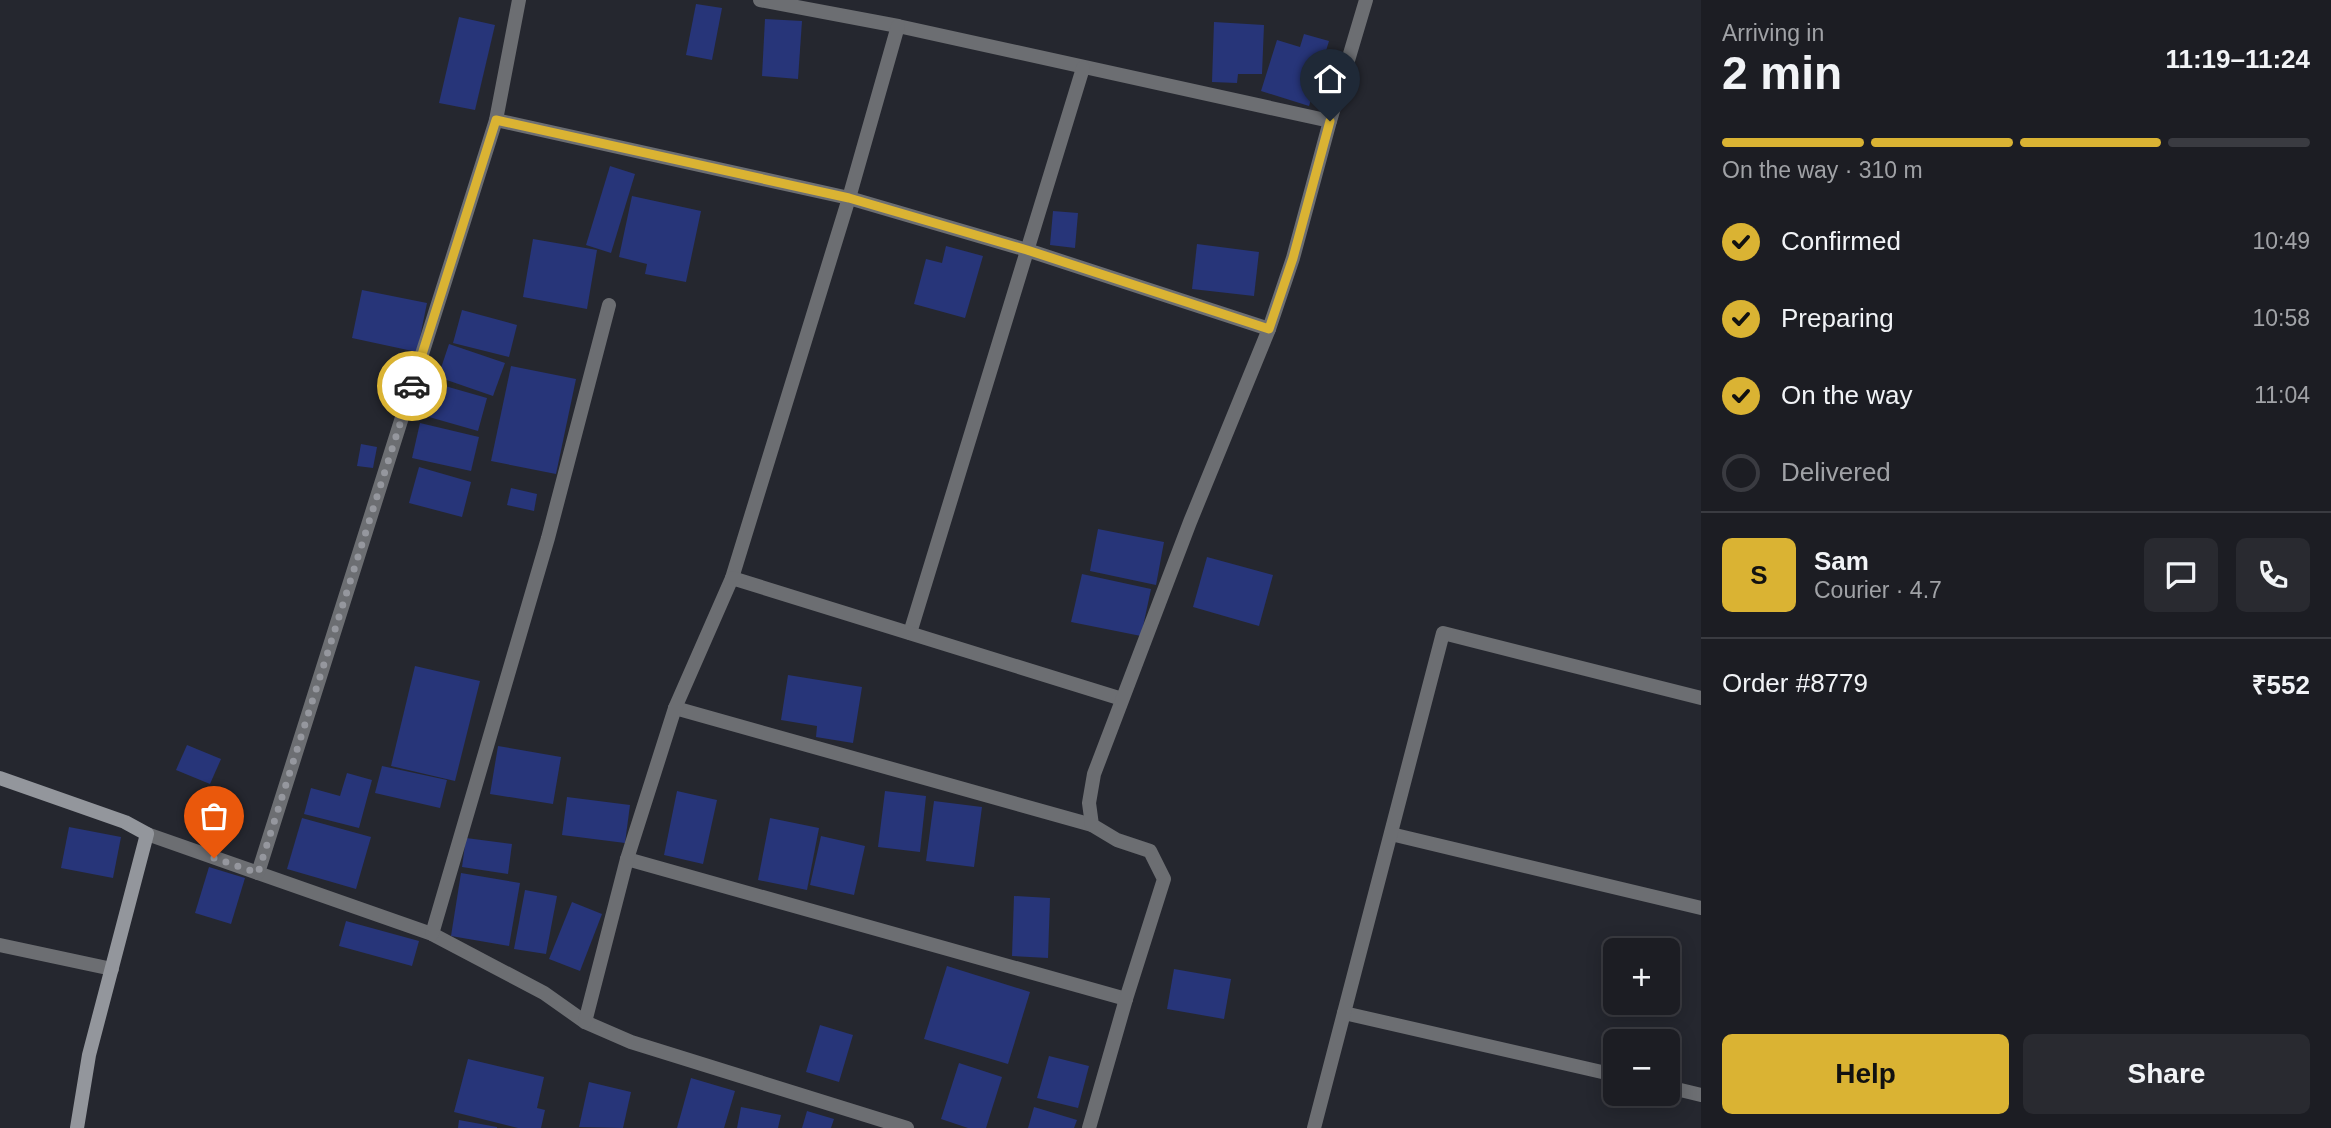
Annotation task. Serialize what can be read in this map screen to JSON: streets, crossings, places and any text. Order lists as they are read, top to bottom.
{
  "page": {
    "heading": ["2 min", "Arriving in", "11:19–11:24"],
    "panel": [
      "Sam",
      "Courier · 4.7",
      "Order #8779",
      "₹552"
    ],
    "bar": "On the way · 310 m",
    "list": [
      ["Confirmed", "10:49"],
      ["Preparing", "10:58"],
      ["On the way", "11:04"],
      "Delivered"
    ],
    "round": "S",
    "map_buttons": ["+", "−"],
    "buttons": ["Help", "Share"]
  }
}
